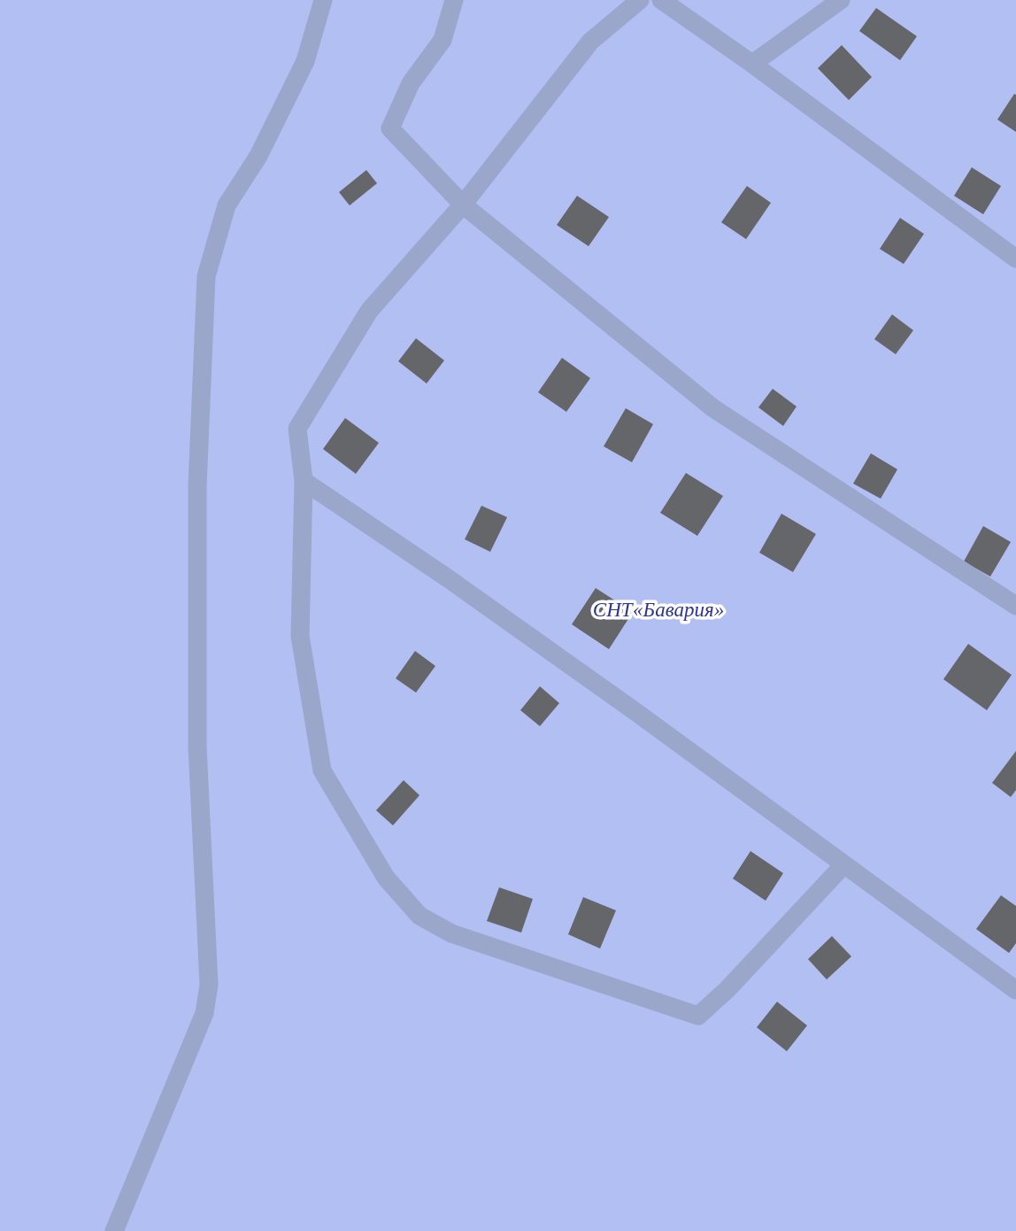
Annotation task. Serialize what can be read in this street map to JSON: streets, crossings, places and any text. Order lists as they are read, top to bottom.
{
  "parks": ["СНТ«Бавария»"]
}
